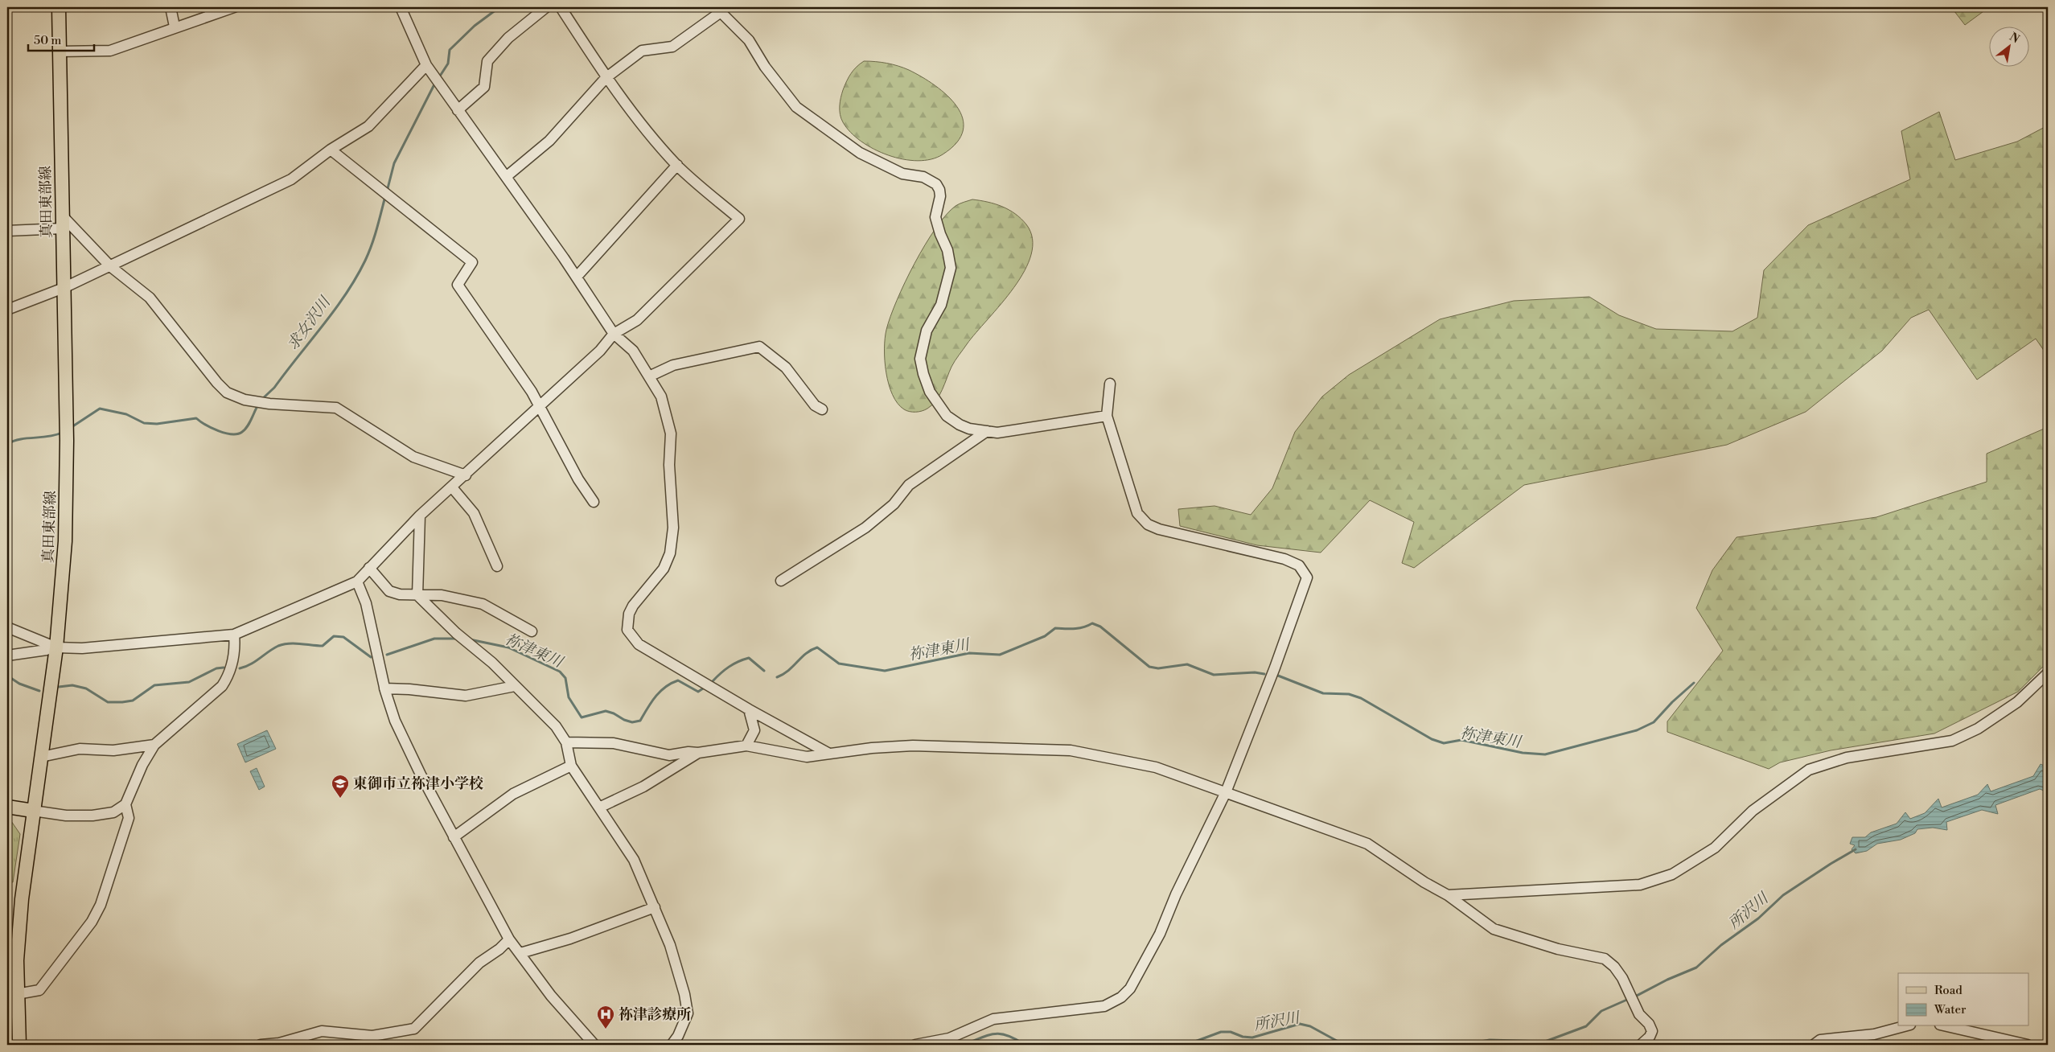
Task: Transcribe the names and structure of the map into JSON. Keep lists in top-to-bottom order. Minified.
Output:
{"streets":{"main road":["真田東部線"]},"water":["求女沢川","祢津東川","所沢川"],"places":{"school or university":["東御市立祢津小学校"],"hospital":["祢津診療所"]},"legend":["Road","Water"],"scale_bar":"50 m","north":"top right"}
